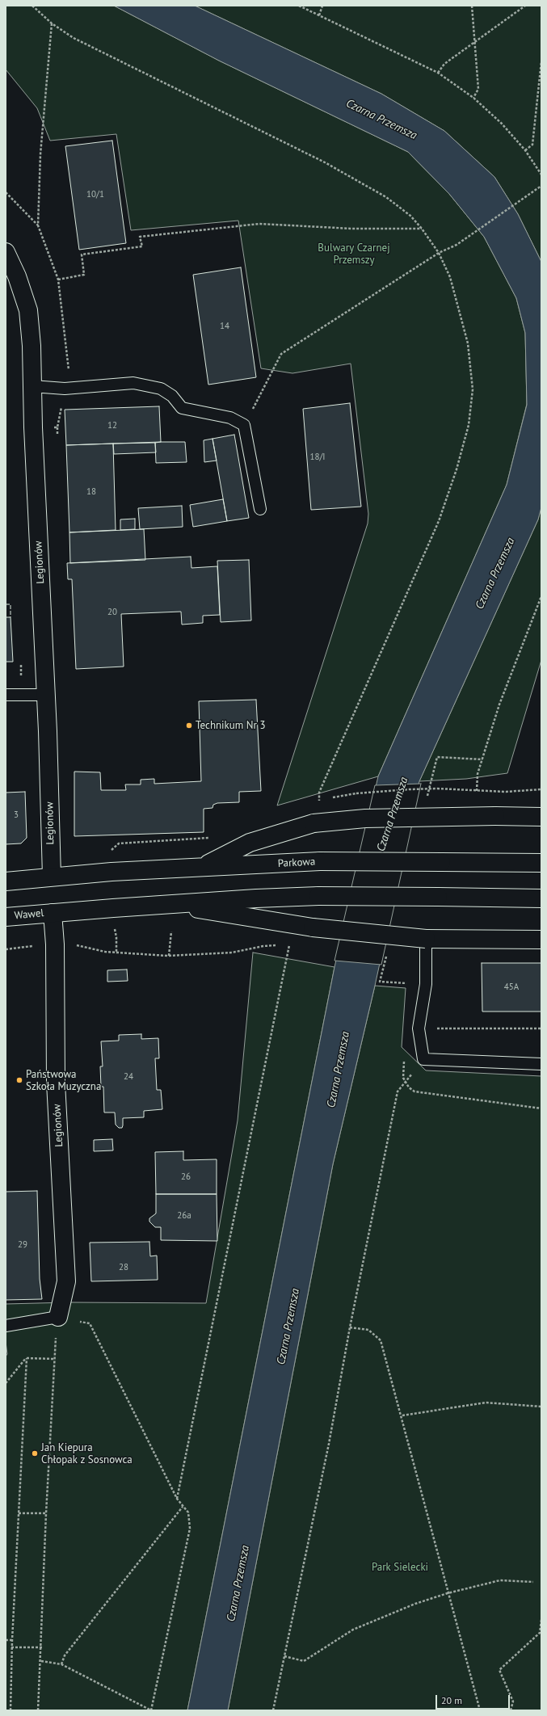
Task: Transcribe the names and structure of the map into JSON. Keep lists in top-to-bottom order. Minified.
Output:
{"streets":{"street":["Legionów","Parkowa","Wawel"]},"crossings":[["Legionów","Parkowa"],["Legionów","Wawel"]],"water":["Czarna Przemsza"],"parks":["Bulwary Czarnej Przemszy","Park Sielecki"],"places":["Technikum Nr 3","Państwowa Szkoła Muzyczna","Jan Kiepura Chłopak z Sosnowca"],"house_numbers":["10/1","14","12","18/I","18","20","3","45A","24","26","26a","29","28"],"scale_bar":"20 m"}
